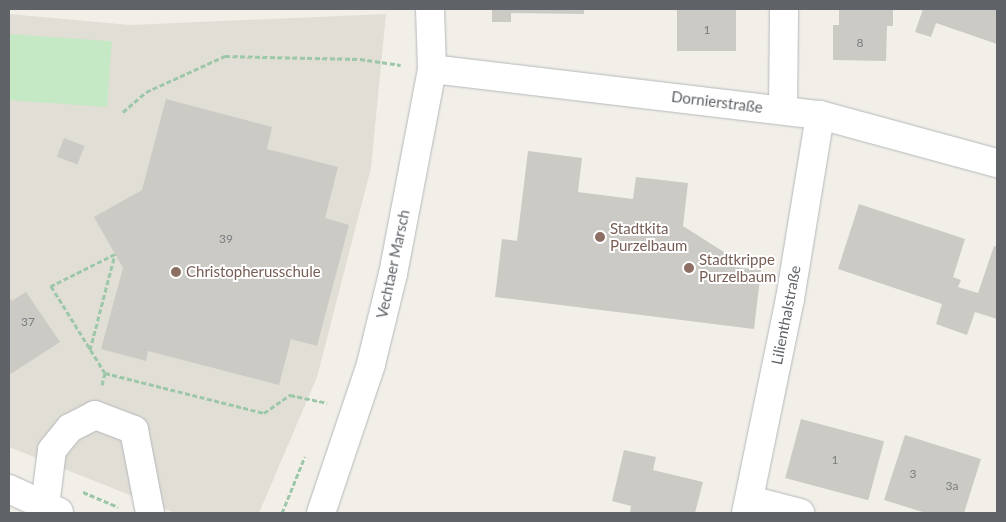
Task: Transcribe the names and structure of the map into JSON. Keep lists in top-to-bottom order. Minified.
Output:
{"streets":{"street":["Dornierstraße","Vechtaer Marsch","Lilienthalstraße"]},"crossings":[["Dornierstraße","Vechtaer Marsch"],["Dornierstraße","Lilienthalstraße"]],"places":["Stadtkita Purzelbaum","Stadtkrippe Purzelbaum","Christopherusschule"],"house_numbers":["1","8","39","37","1","3","3a"]}
